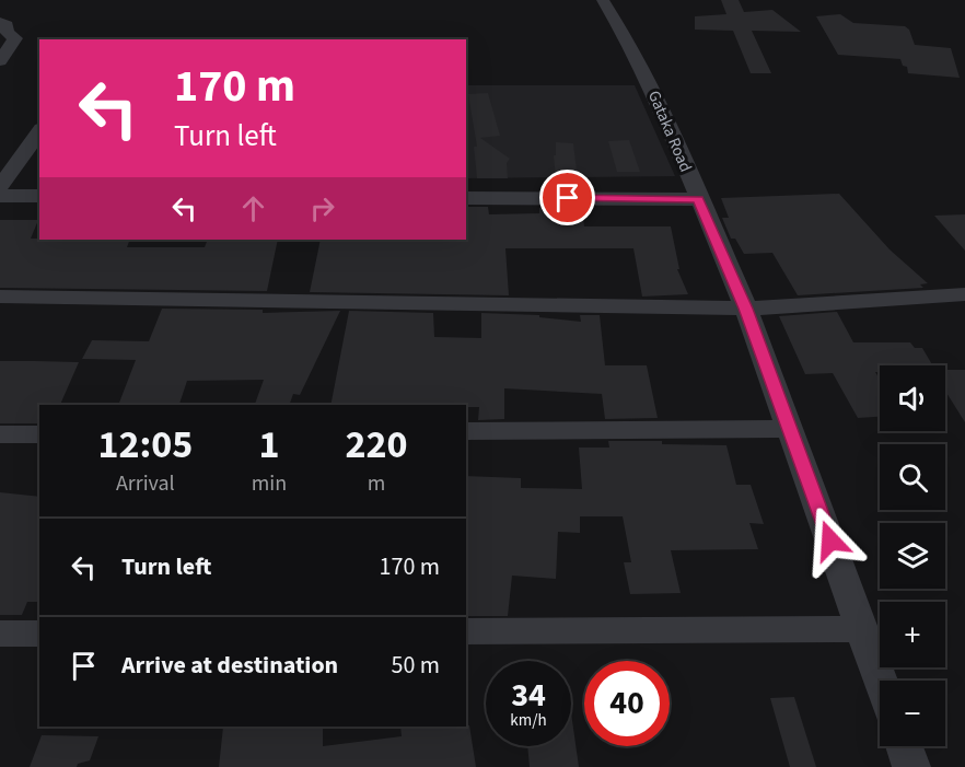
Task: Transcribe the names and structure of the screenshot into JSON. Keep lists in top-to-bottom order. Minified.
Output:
{"streets":{"street":["Gataka Road"]},"page":{"turn":["170 m","Turn left"],"map_buttons":["+","−"],"eta":["12:05","Arrival","1","min","220","m"],"list":[{"name":"Turn left","value":"170 m"},{"name":"Arrive at destination","value":"50 m"}],"speed":"34 km/h","limit":"40"}}
